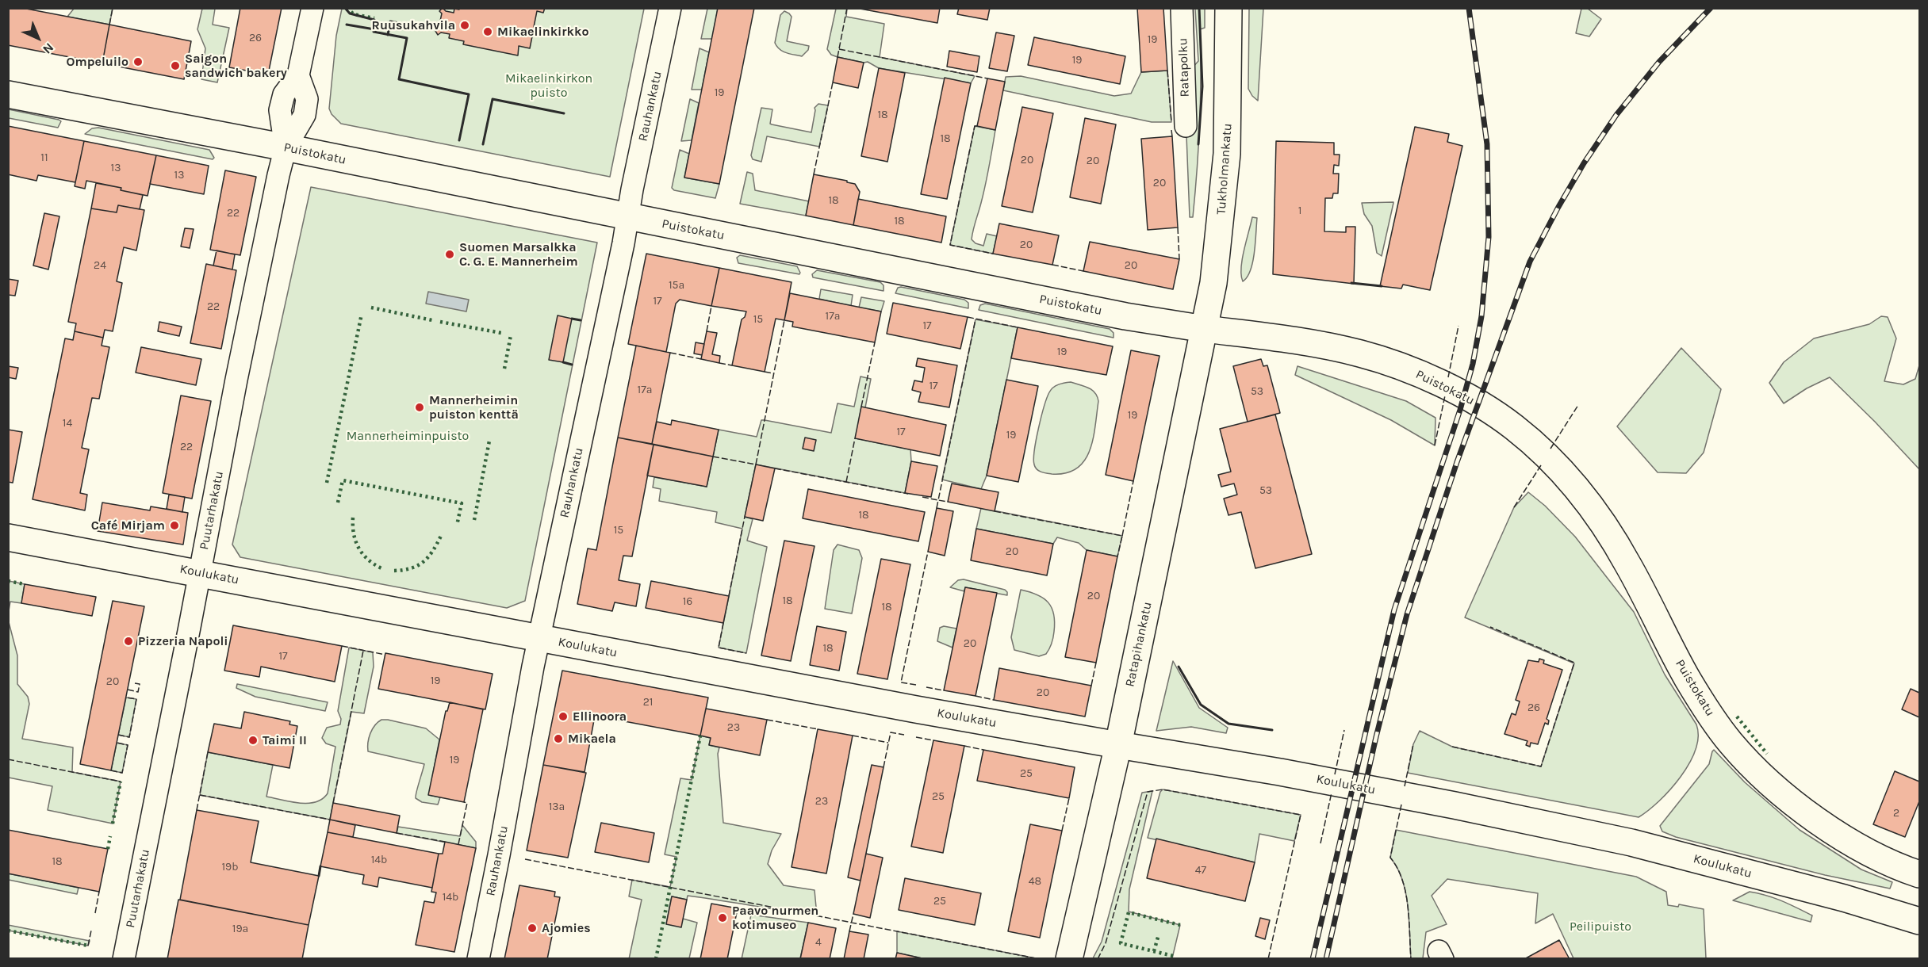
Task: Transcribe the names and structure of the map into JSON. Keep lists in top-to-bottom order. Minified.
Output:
{"streets":{"main road":["Puistokatu","Tukholmankatu","Koulukatu","Ratapihankatu"],"street":["Ratapolku","Rauhankatu","Puutarhakatu"]},"crossings":[["Rauhankatu","Puistokatu"],["Rauhankatu","Koulukatu"],["Puistokatu","Tukholmankatu"],["Puistokatu","Puutarhakatu"],["Puistokatu","Ratapihankatu"],["Tukholmankatu","Ratapihankatu"],["Puutarhakatu","Koulukatu"],["Koulukatu","Ratapihankatu"]],"parks":["Mikaelinkirkon puisto","Mannerheiminpuisto","Peilipuisto"],"places":["Ruusukahvila","Mikaelinkirkko","Ompeluilo","Saigon sandwich bakery","Suomen Marsalkka C. G. E. Mannerheim","Mannerheimin puiston kenttä","Café Mirjam","Pizzeria Napoli","Ellinoora","Mikaela","Taimi II","Paavo nurmen kotimuseo","Ajomies"],"house_numbers":["26","19","19","19","18","18","11","20","20","13","13","20","18","1","22","18","20","24","20","15a","17","22","17a","15","17","19","17","17a","53","19","14","17","19","22","53","18","15","20","20","18","16","18","20","18","17","19","20","20","21","26","23","19","25","25","23","13a","2","14b","18","19b","47","48","14b","25","19a","4"],"north":"bottom right"}
